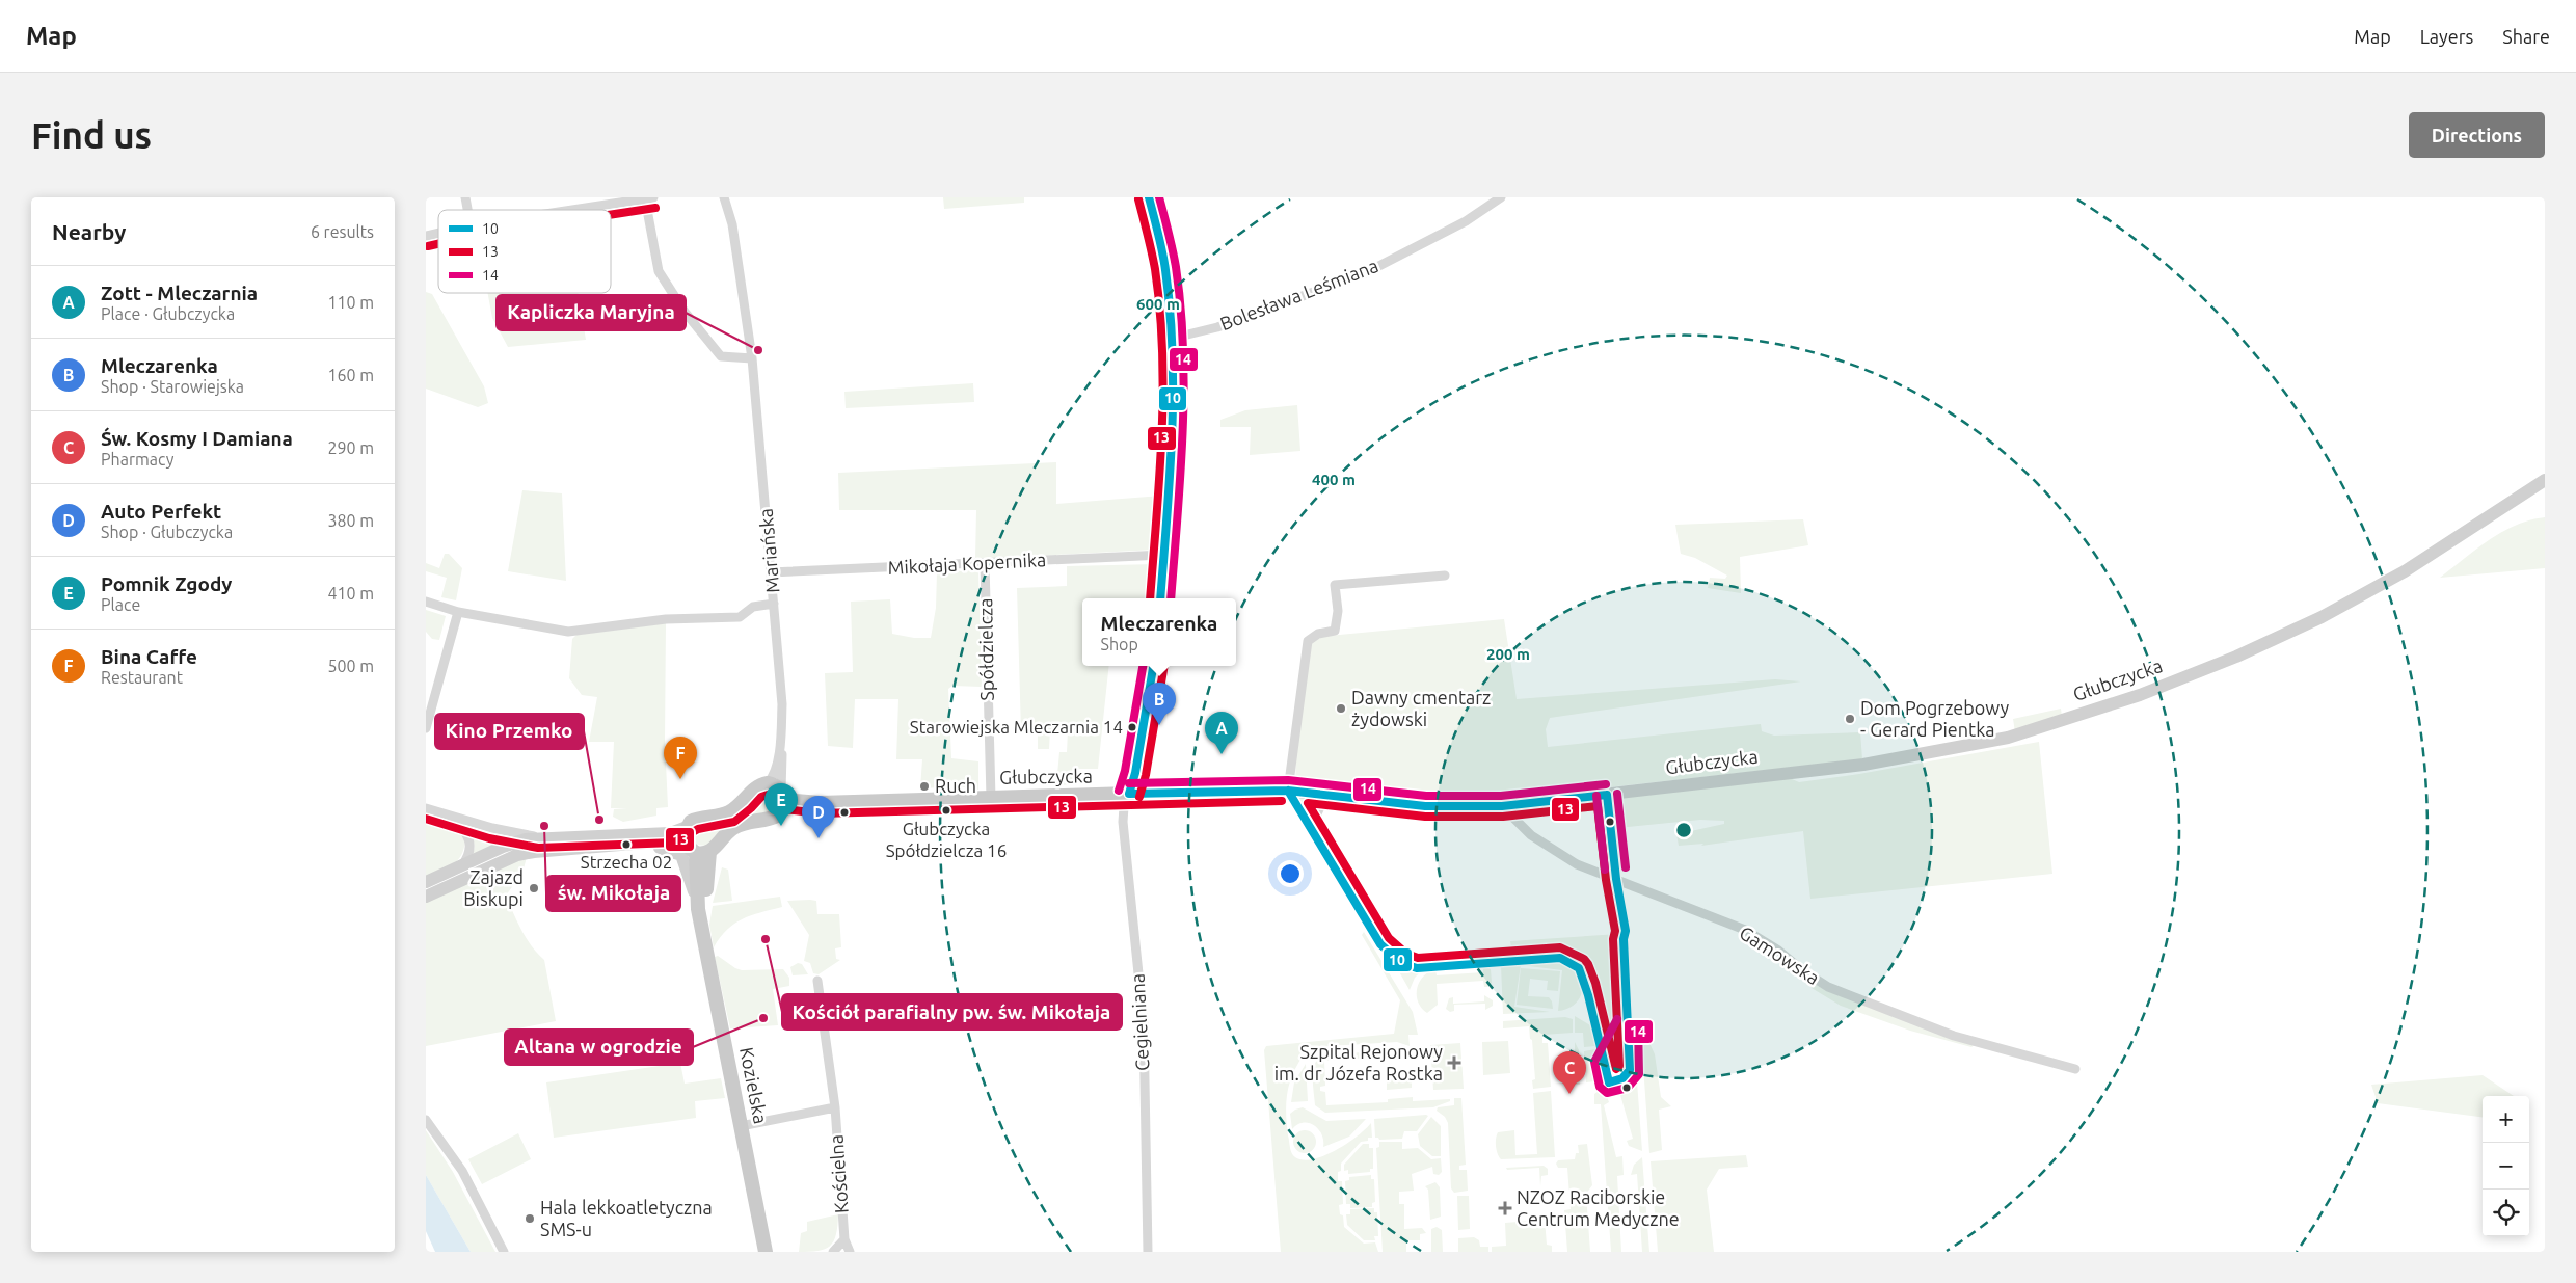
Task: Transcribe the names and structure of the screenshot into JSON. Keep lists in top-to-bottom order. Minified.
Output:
{"streets":{"main road":["Głubczycka","Kozielska"],"street":["Bolesława Leśmiana","Mariańska","Mikołaja Kopernika","Spółdzielcza","Gamowska","Cegielniana","Kościelna"]},"crossings":[["Mariańska","Mikołaja Kopernika"],["Mariańska","Głubczycka"],["Mikołaja Kopernika","Spółdzielcza"],["Spółdzielcza","Głubczycka"],["Głubczycka","Gamowska"],["Głubczycka","Cegielniana"],["Głubczycka","Kozielska"],["Kozielska","Kościelna"]],"places":{"other":["Kapliczka Maryjna","Dawny cmentarz żydowski","Dom Pogrzebowy - Gerard Pientka","Starowiejska Mleczarnia 14","Ruch","Głubczycka Spółdzielcza 16","Kino Przemko","św. Mikołaja","Strzecha 02","Zajazd Biskupi","Kościół parafialny pw. św. Mikołaja","Altana w ogrodzie","Hala lekkoatletyczna SMS-u"],"health":["Szpital Rejonowy im. dr Józefa Rostka","NZOZ Raciborskie Centrum Medyczne"]},"lines":["transit line 10","transit line 14","transit line 13"],"legend":["10","13","14"],"page":{"header":"Map","nav":["Map","Layers","Share"],"buttons":"Directions","title":"Find us","heading":["Nearby","6 results"],"list":[{"mark":"A","name":"Zott - Mleczarnia","note":"Place · Głubczycka","value":"110 m"},{"mark":"B","name":"Mleczarenka","note":"Shop · Starowiejska","value":"160 m"},{"mark":"C","name":"Św. Kosmy I Damiana","note":"Pharmacy","value":"290 m"},{"mark":"D","name":"Auto Perfekt","note":"Shop · Głubczycka","value":"380 m"},{"mark":"E","name":"Pomnik Zgody","note":"Place","value":"410 m"},{"mark":"F","name":"Bina Caffe","note":"Restaurant","value":"500 m"}],"popup":["Mleczarenka","Shop"],"pins":["B","A","F","E","D","C"],"map_buttons":["+","−"]},"rings":["600 m","400 m","200 m"]}
